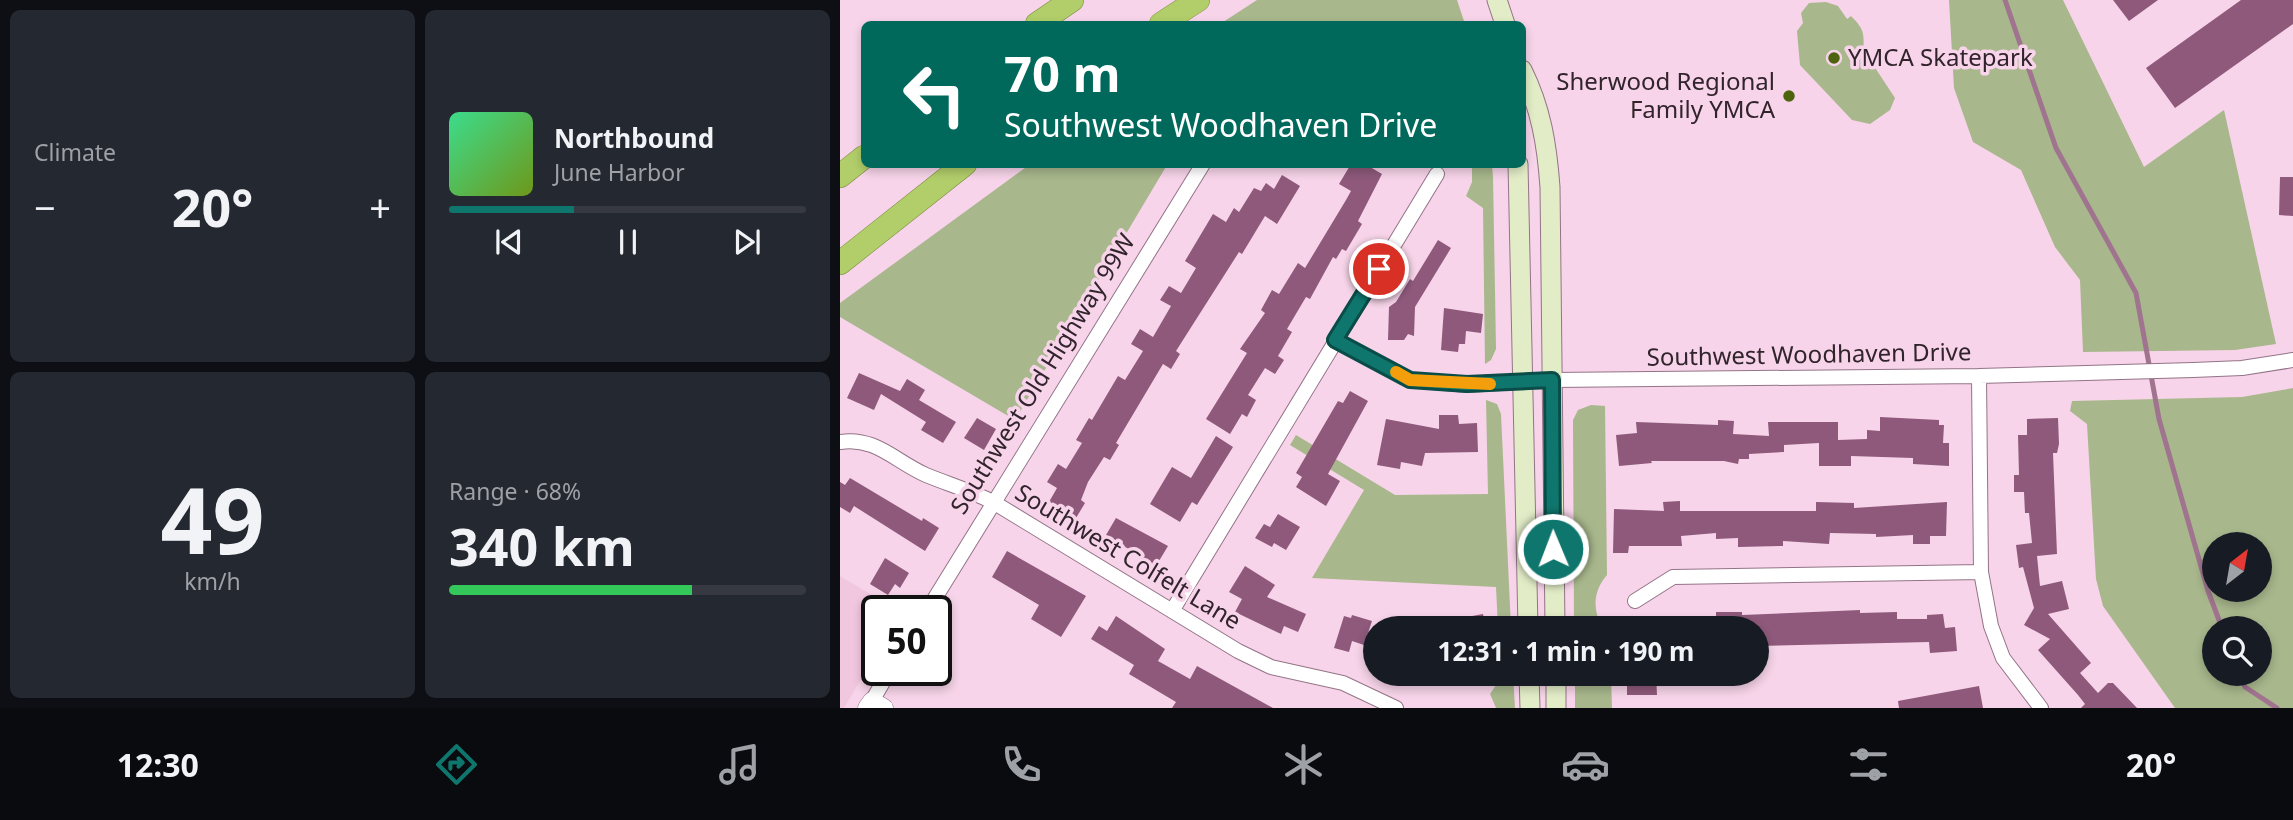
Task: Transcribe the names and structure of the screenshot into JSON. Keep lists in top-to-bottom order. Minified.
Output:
{"streets":{"street":["Southwest Woodhaven Drive","Southwest Old Highway 99W","Southwest Colfelt Lane"]},"crossings":[["Southwest Old Highway 99W","Southwest Colfelt Lane"]],"places":["YMCA Skatepark","Sherwood Regional Family YMCA"],"north":"top right","page":{"tile":["Climate",["49","km/h"],["Range · 68%","340 km"]],"turn":["70 m","Southwest Woodhaven Drive"],"song":["Northbound","June Harbor"],"heat":["−","20°","+"],"limit":"50","trip":"12:31 · 1 min · 190 m","tabs":["12:30","20°"]}}
